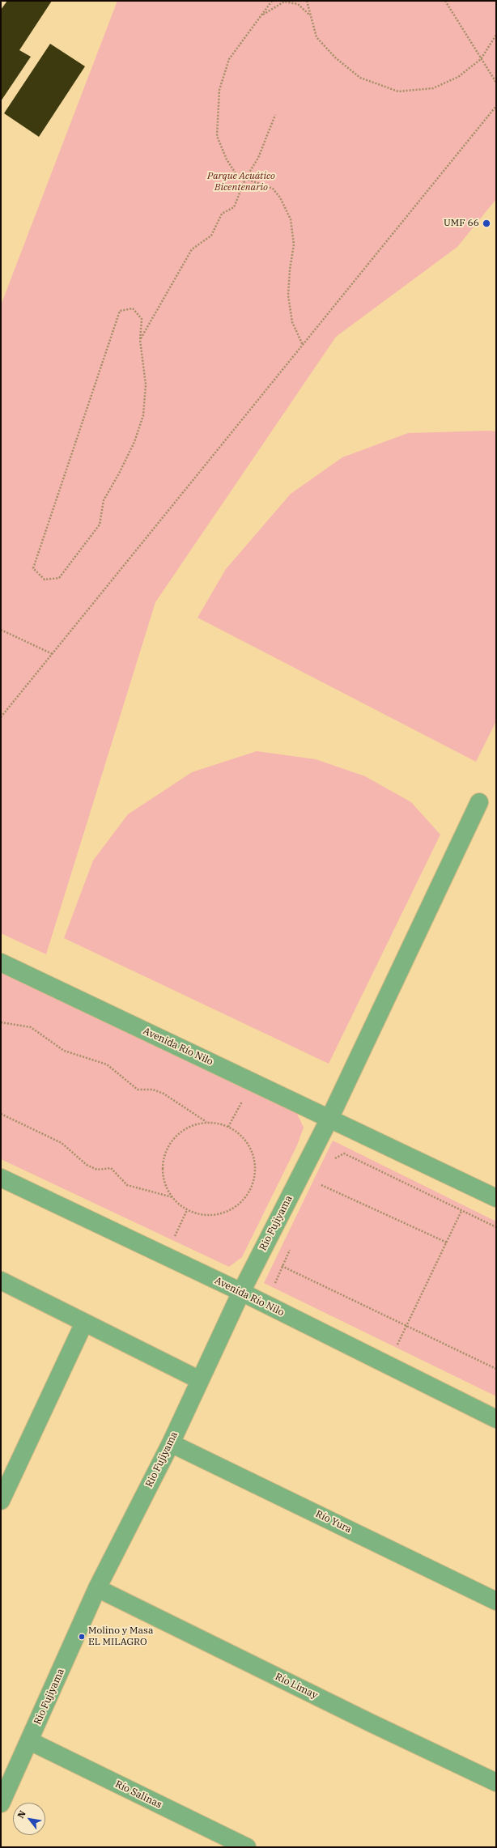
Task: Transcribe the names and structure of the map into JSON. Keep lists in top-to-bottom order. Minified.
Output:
{"streets":{"street":["Avenida Río Nilo","Rio Fujiyama","Río Yura","Río Limay","Río Salinas"]},"crossings":[["Avenida Río Nilo","Rio Fujiyama"],["Rio Fujiyama","Río Yura"],["Rio Fujiyama","Río Limay"],["Rio Fujiyama","Río Salinas"]],"parks":["Parque Acuático Bicentenario"],"places":["UMF 66","Molino y Masa EL MILAGRO"],"north":"top left"}
